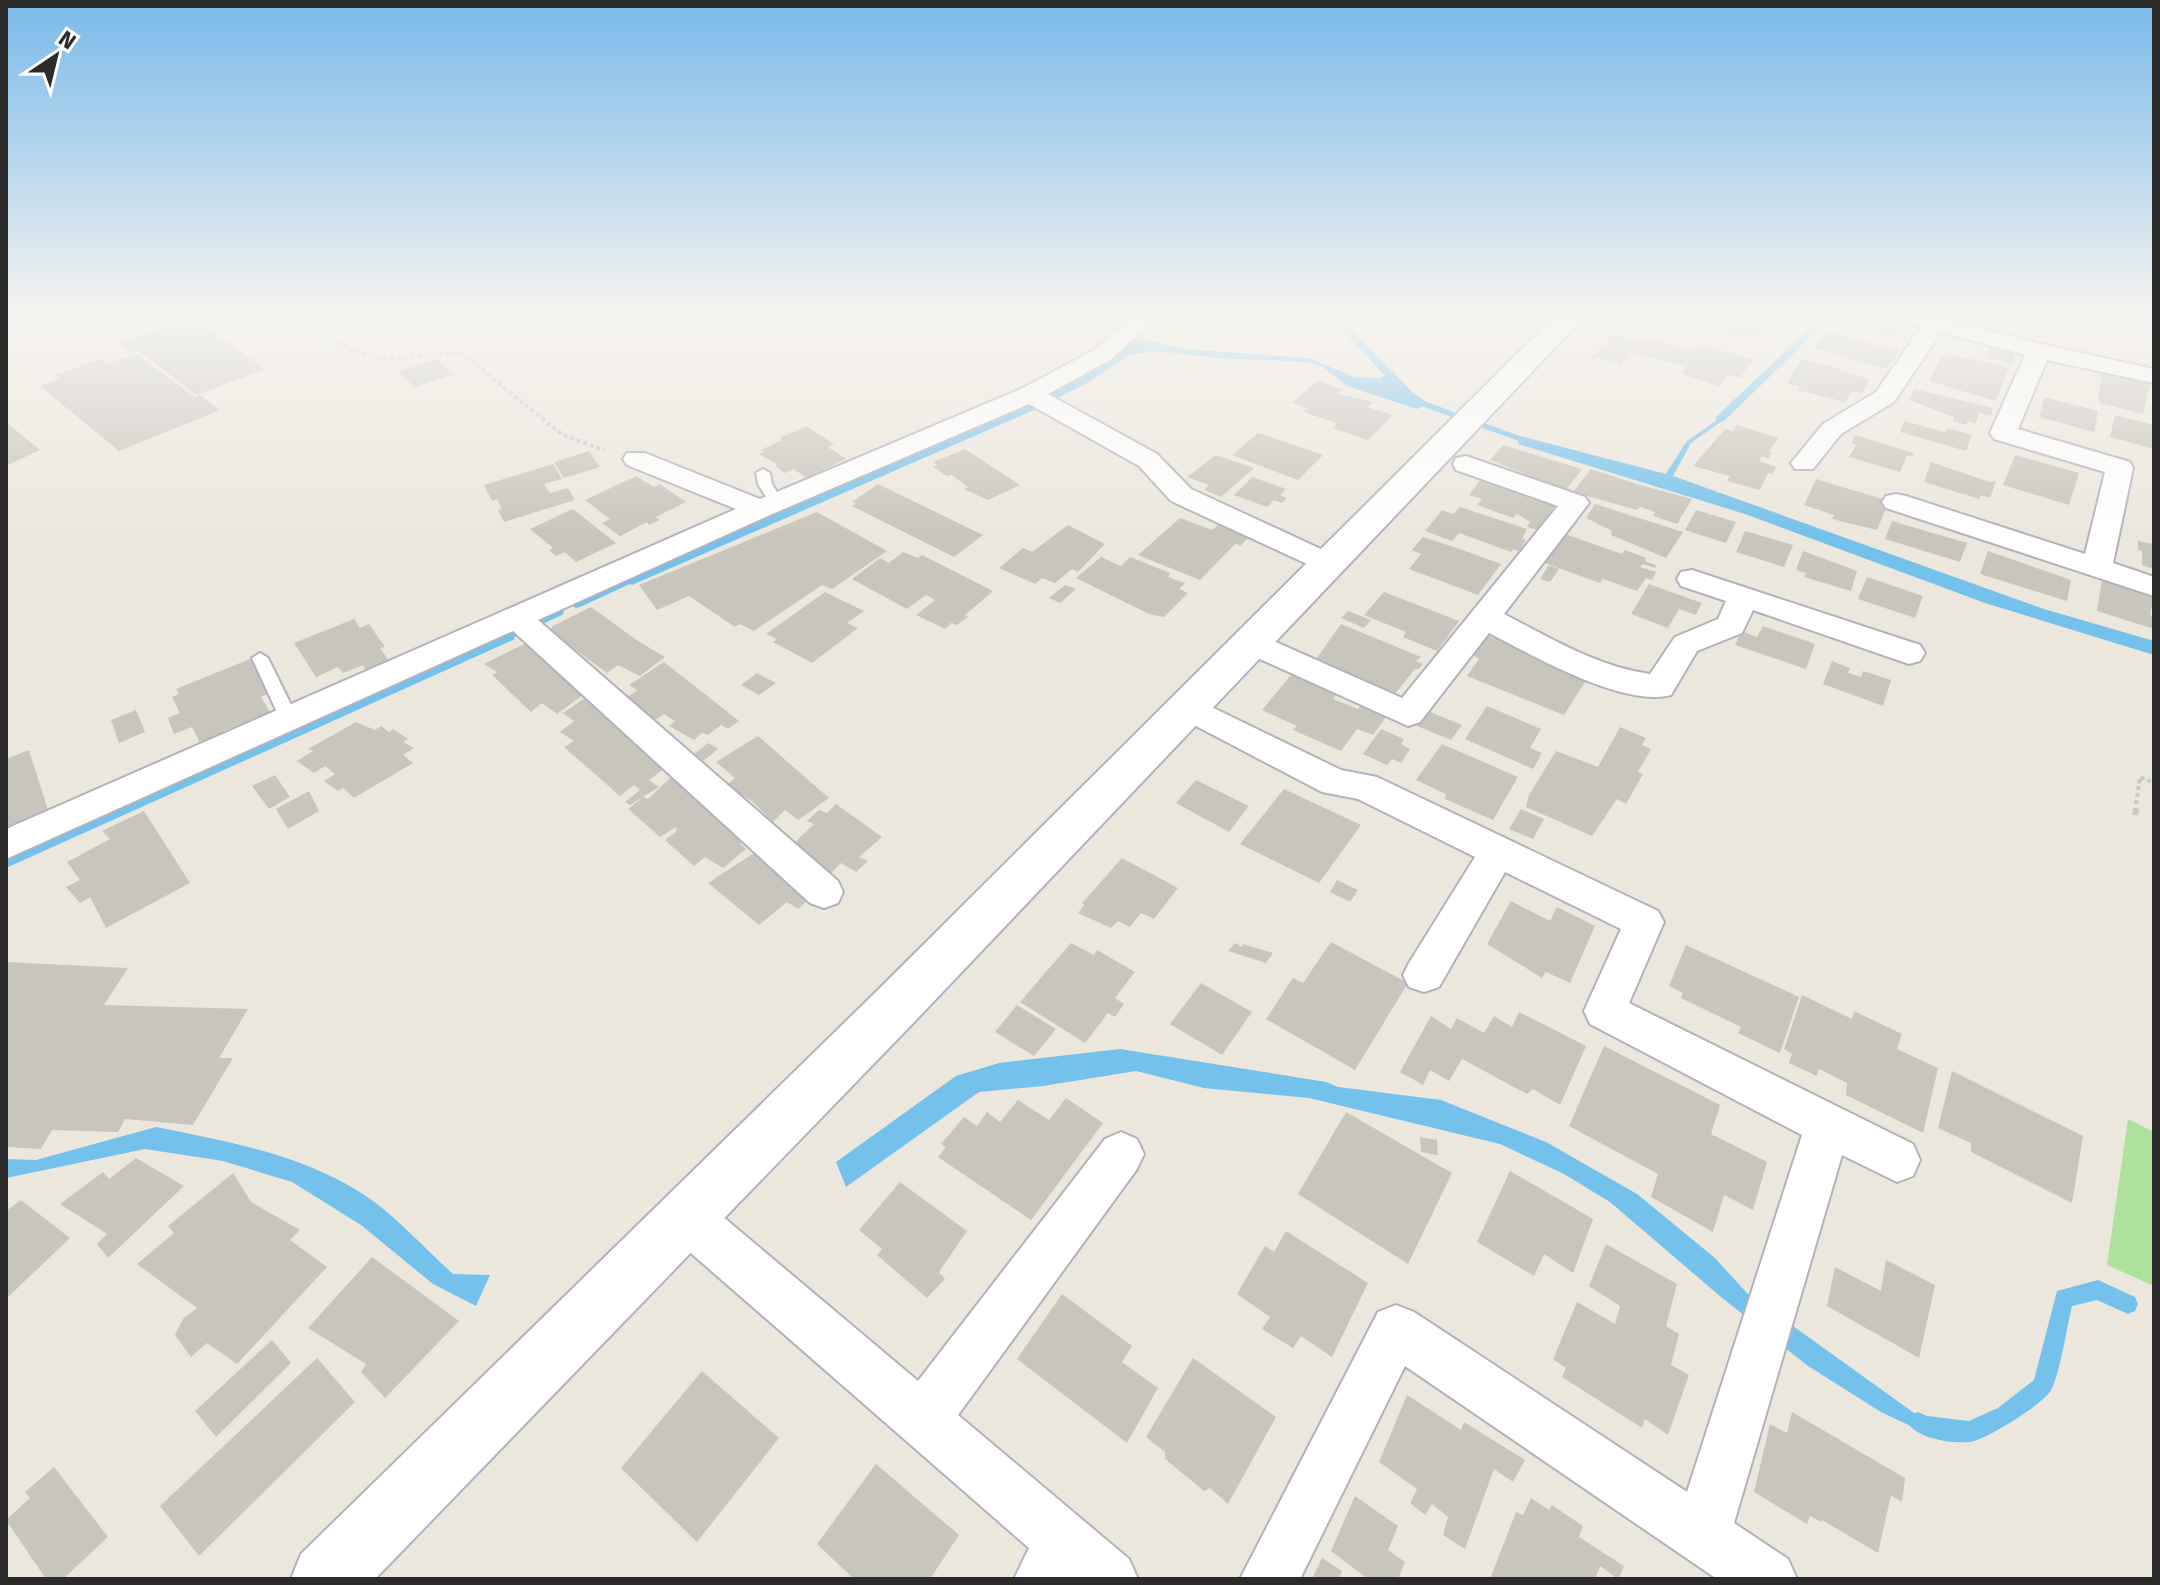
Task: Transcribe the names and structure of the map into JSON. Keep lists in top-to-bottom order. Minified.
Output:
{"north":"top right"}
